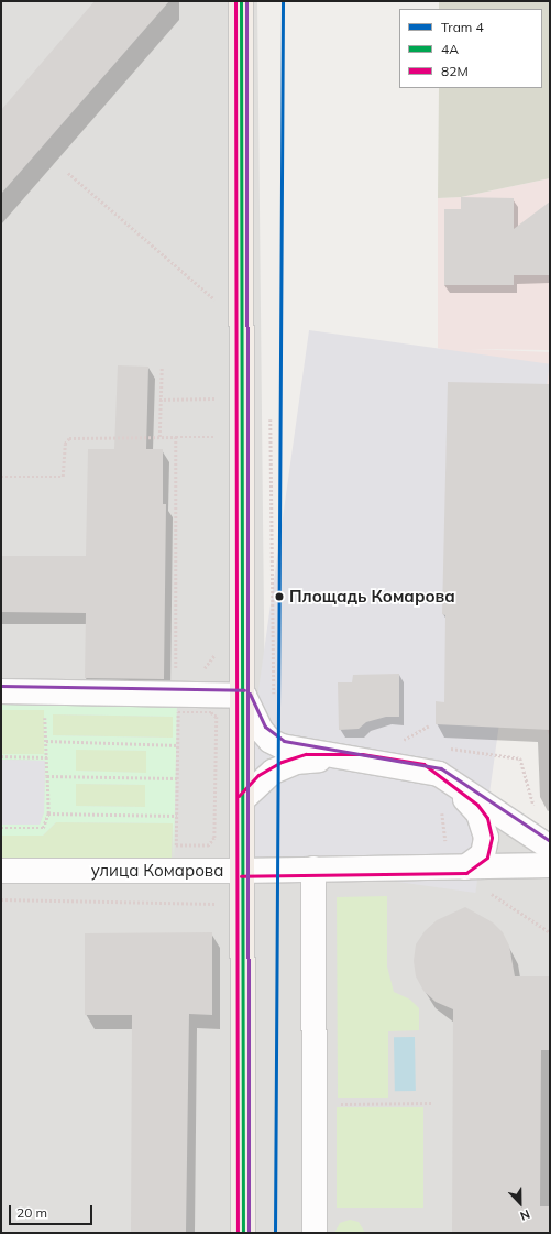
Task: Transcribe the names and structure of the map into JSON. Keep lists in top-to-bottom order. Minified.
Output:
{"streets":{"street":["улица Комарова"]},"places":["Площадь Комарова"],"lines":["tram line 4","transit line 4А","transit line 82М"],"legend":["Tram 4","4А","82М"],"scale_bar":"20 m","north":"bottom"}
